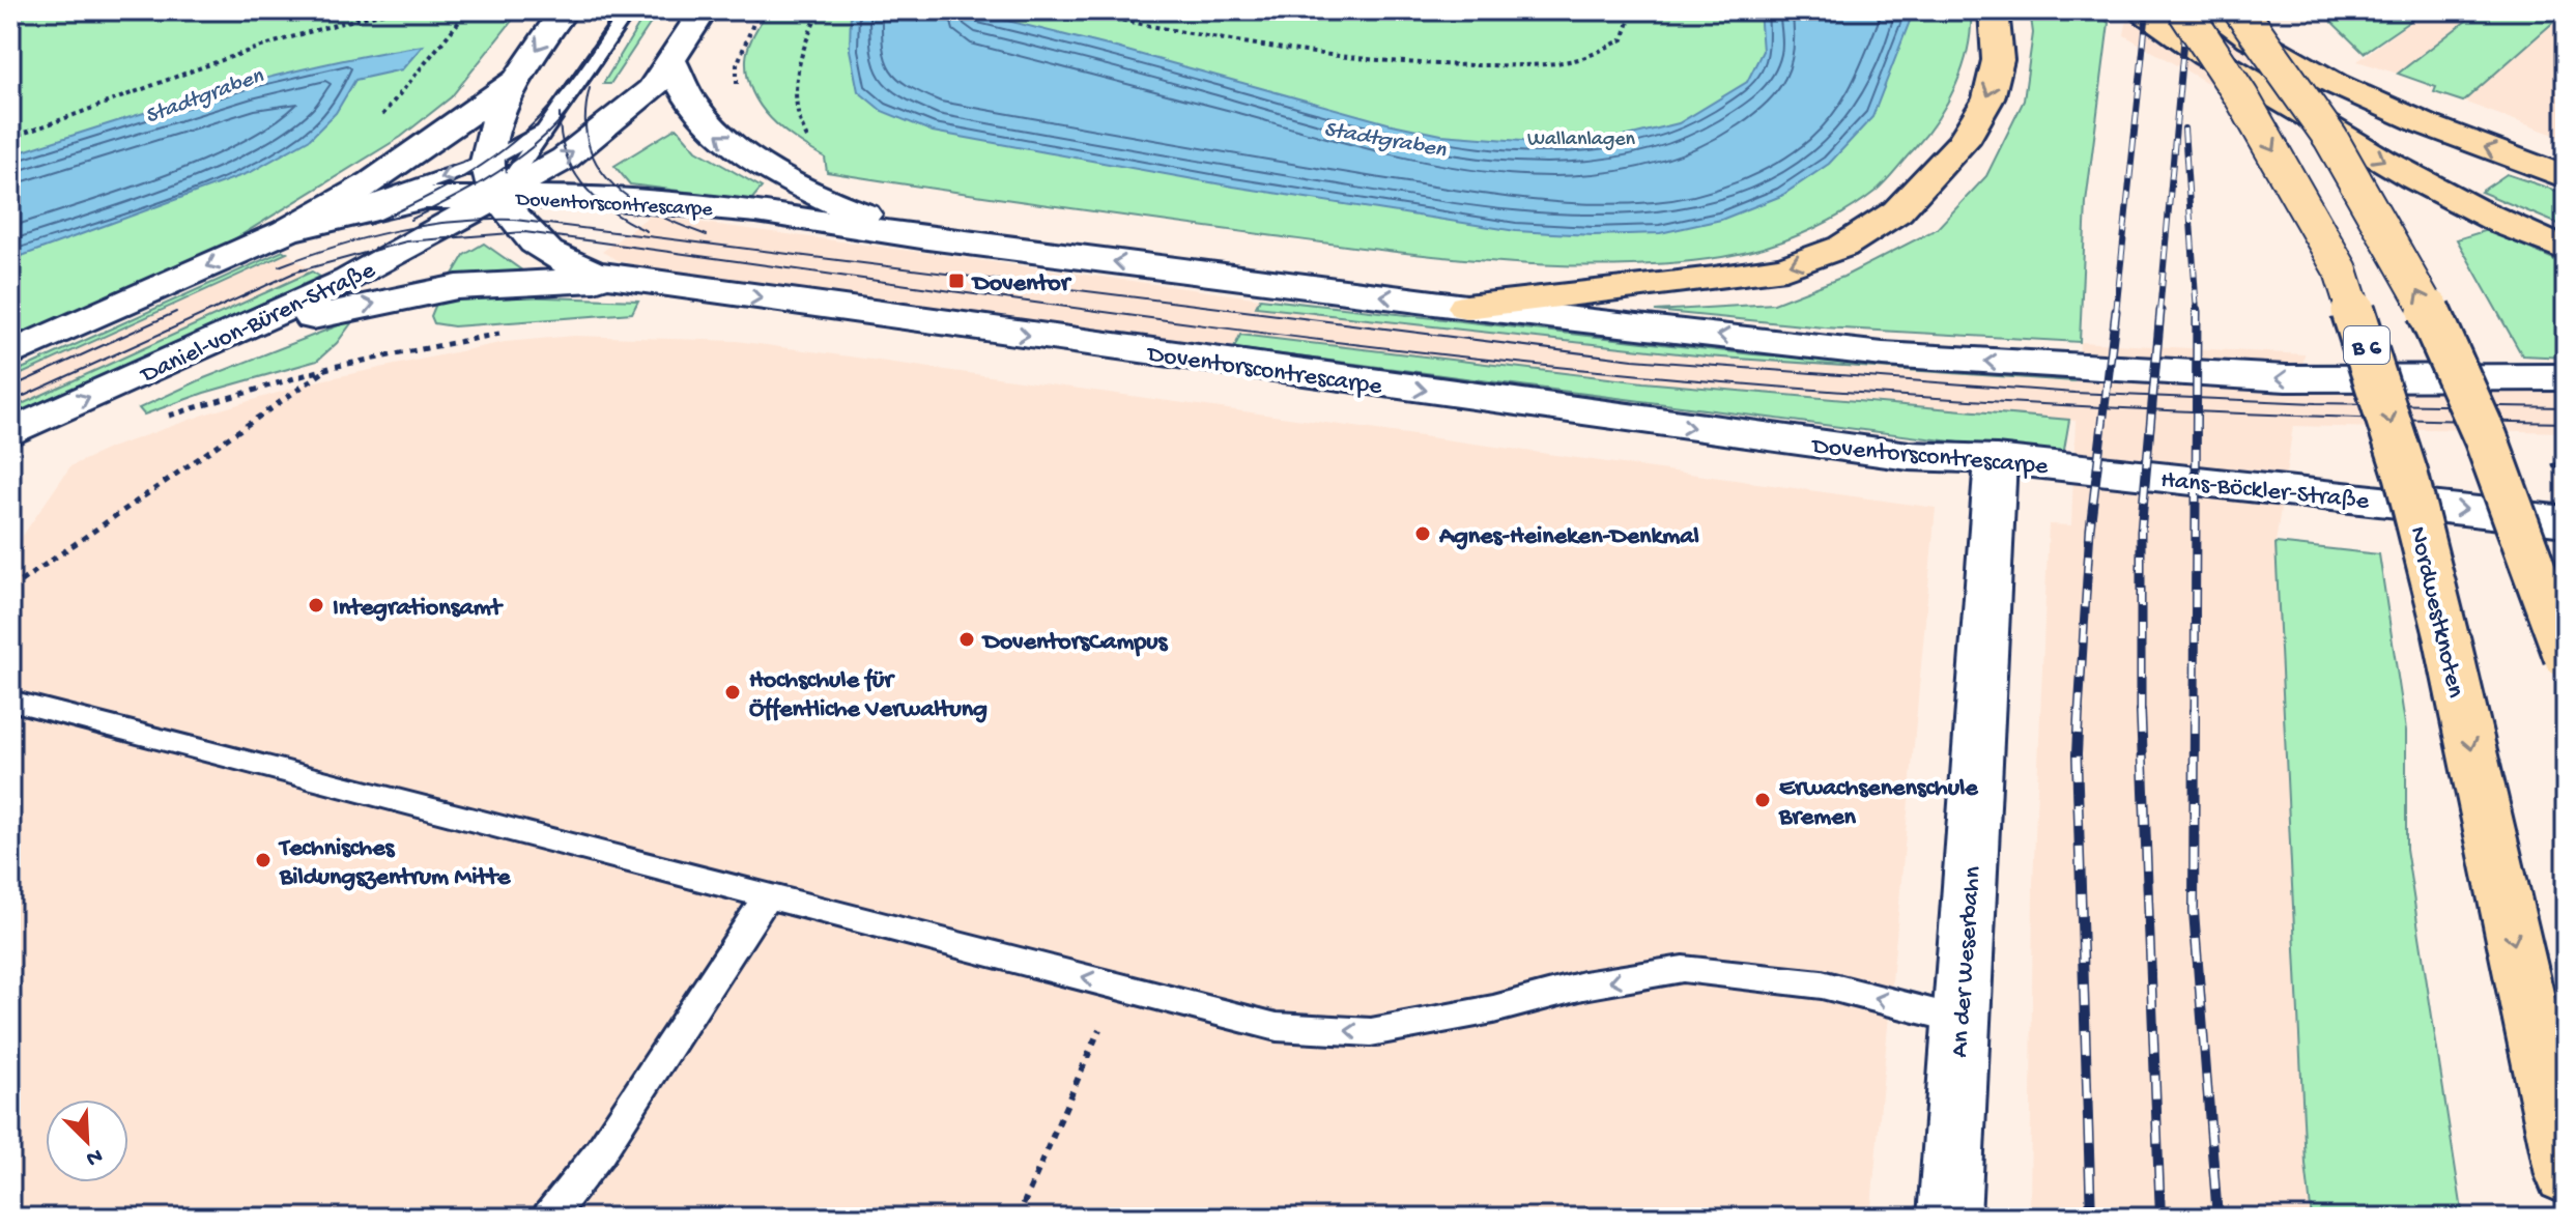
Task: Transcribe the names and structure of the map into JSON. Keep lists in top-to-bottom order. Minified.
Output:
{"streets":{"main road":["Doventorscontrescarpe","Daniel-von-Büren-Straße","B 6","Hans-Böckler-Straße","Nordwestknoten","An der Weserbahn"]},"crossings":[["Doventorscontrescarpe","Daniel-von-Büren-Straße"],["Doventorscontrescarpe","Hans-Böckler-Straße"],["Doventorscontrescarpe","An der Weserbahn"]],"water":["Stadtgraben"],"parks":["Wallanlagen"],"places":{"transit":["Doventor"],"other":["Agnes-Heineken-Denkmal","Integrationsamt","DoventorsCampus","Hochschule für Öffentliche Verwaltung","Erwachsenenschule Bremen","Technisches Bildungszentrum Mitte"]},"north":"bottom right"}
